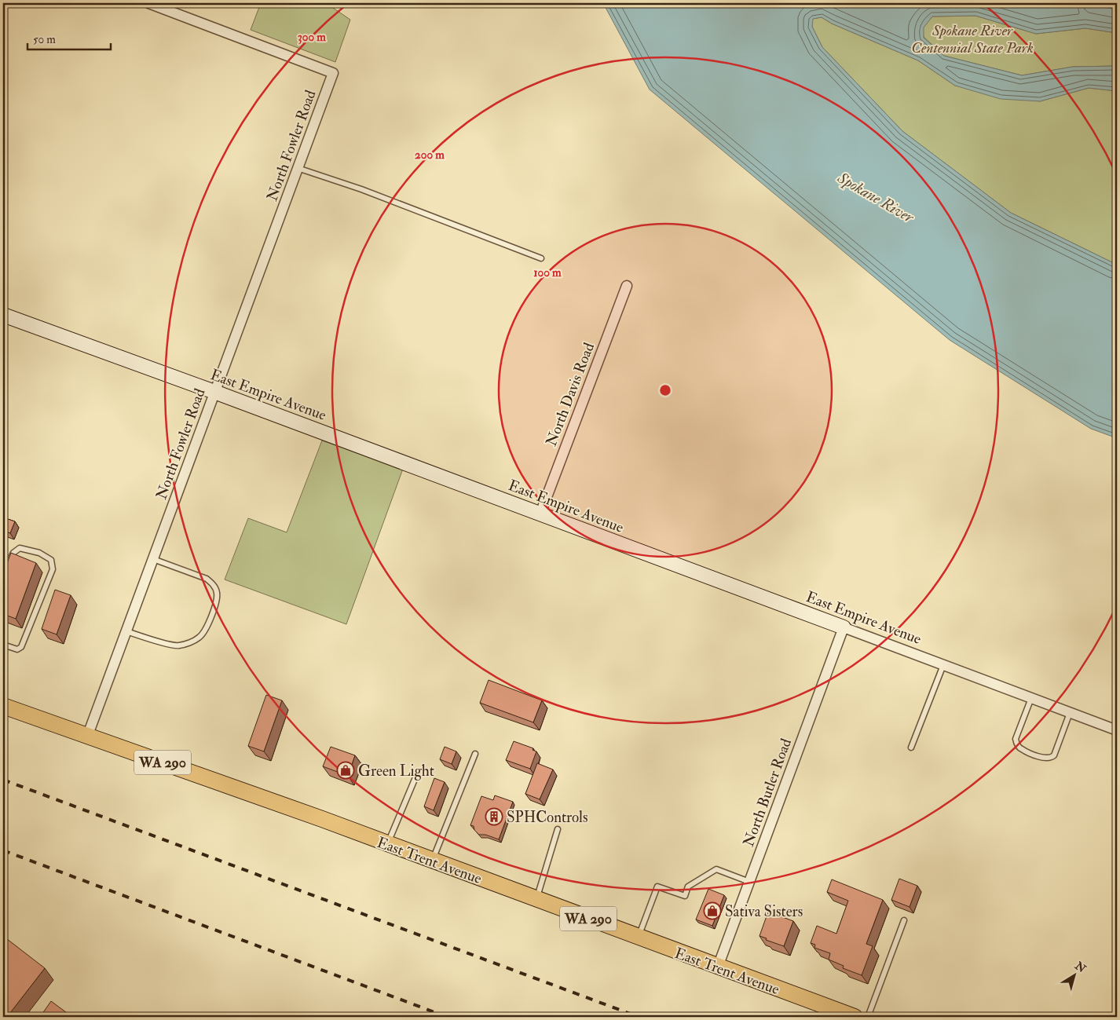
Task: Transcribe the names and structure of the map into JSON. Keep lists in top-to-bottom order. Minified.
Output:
{"streets":{"main road":["WA 290","East Trent Avenue"],"street":["North Fowler Road","East Empire Avenue","North Davis Road","North Butler Road"]},"crossings":[["North Fowler Road","East Empire Avenue"],["North Fowler Road","East Trent Avenue"],["East Empire Avenue","North Davis Road"],["East Empire Avenue","North Butler Road"],["North Butler Road","East Trent Avenue"]],"water":["Spokane River"],"parks":["Spokane River Centennial State Park"],"places":{"shop":["Green Light","Sativa Sisters"],"building":["SPHControls"]},"scale_bar":"50 m","north":"top right","rings":["300 m","200 m","100 m"]}
